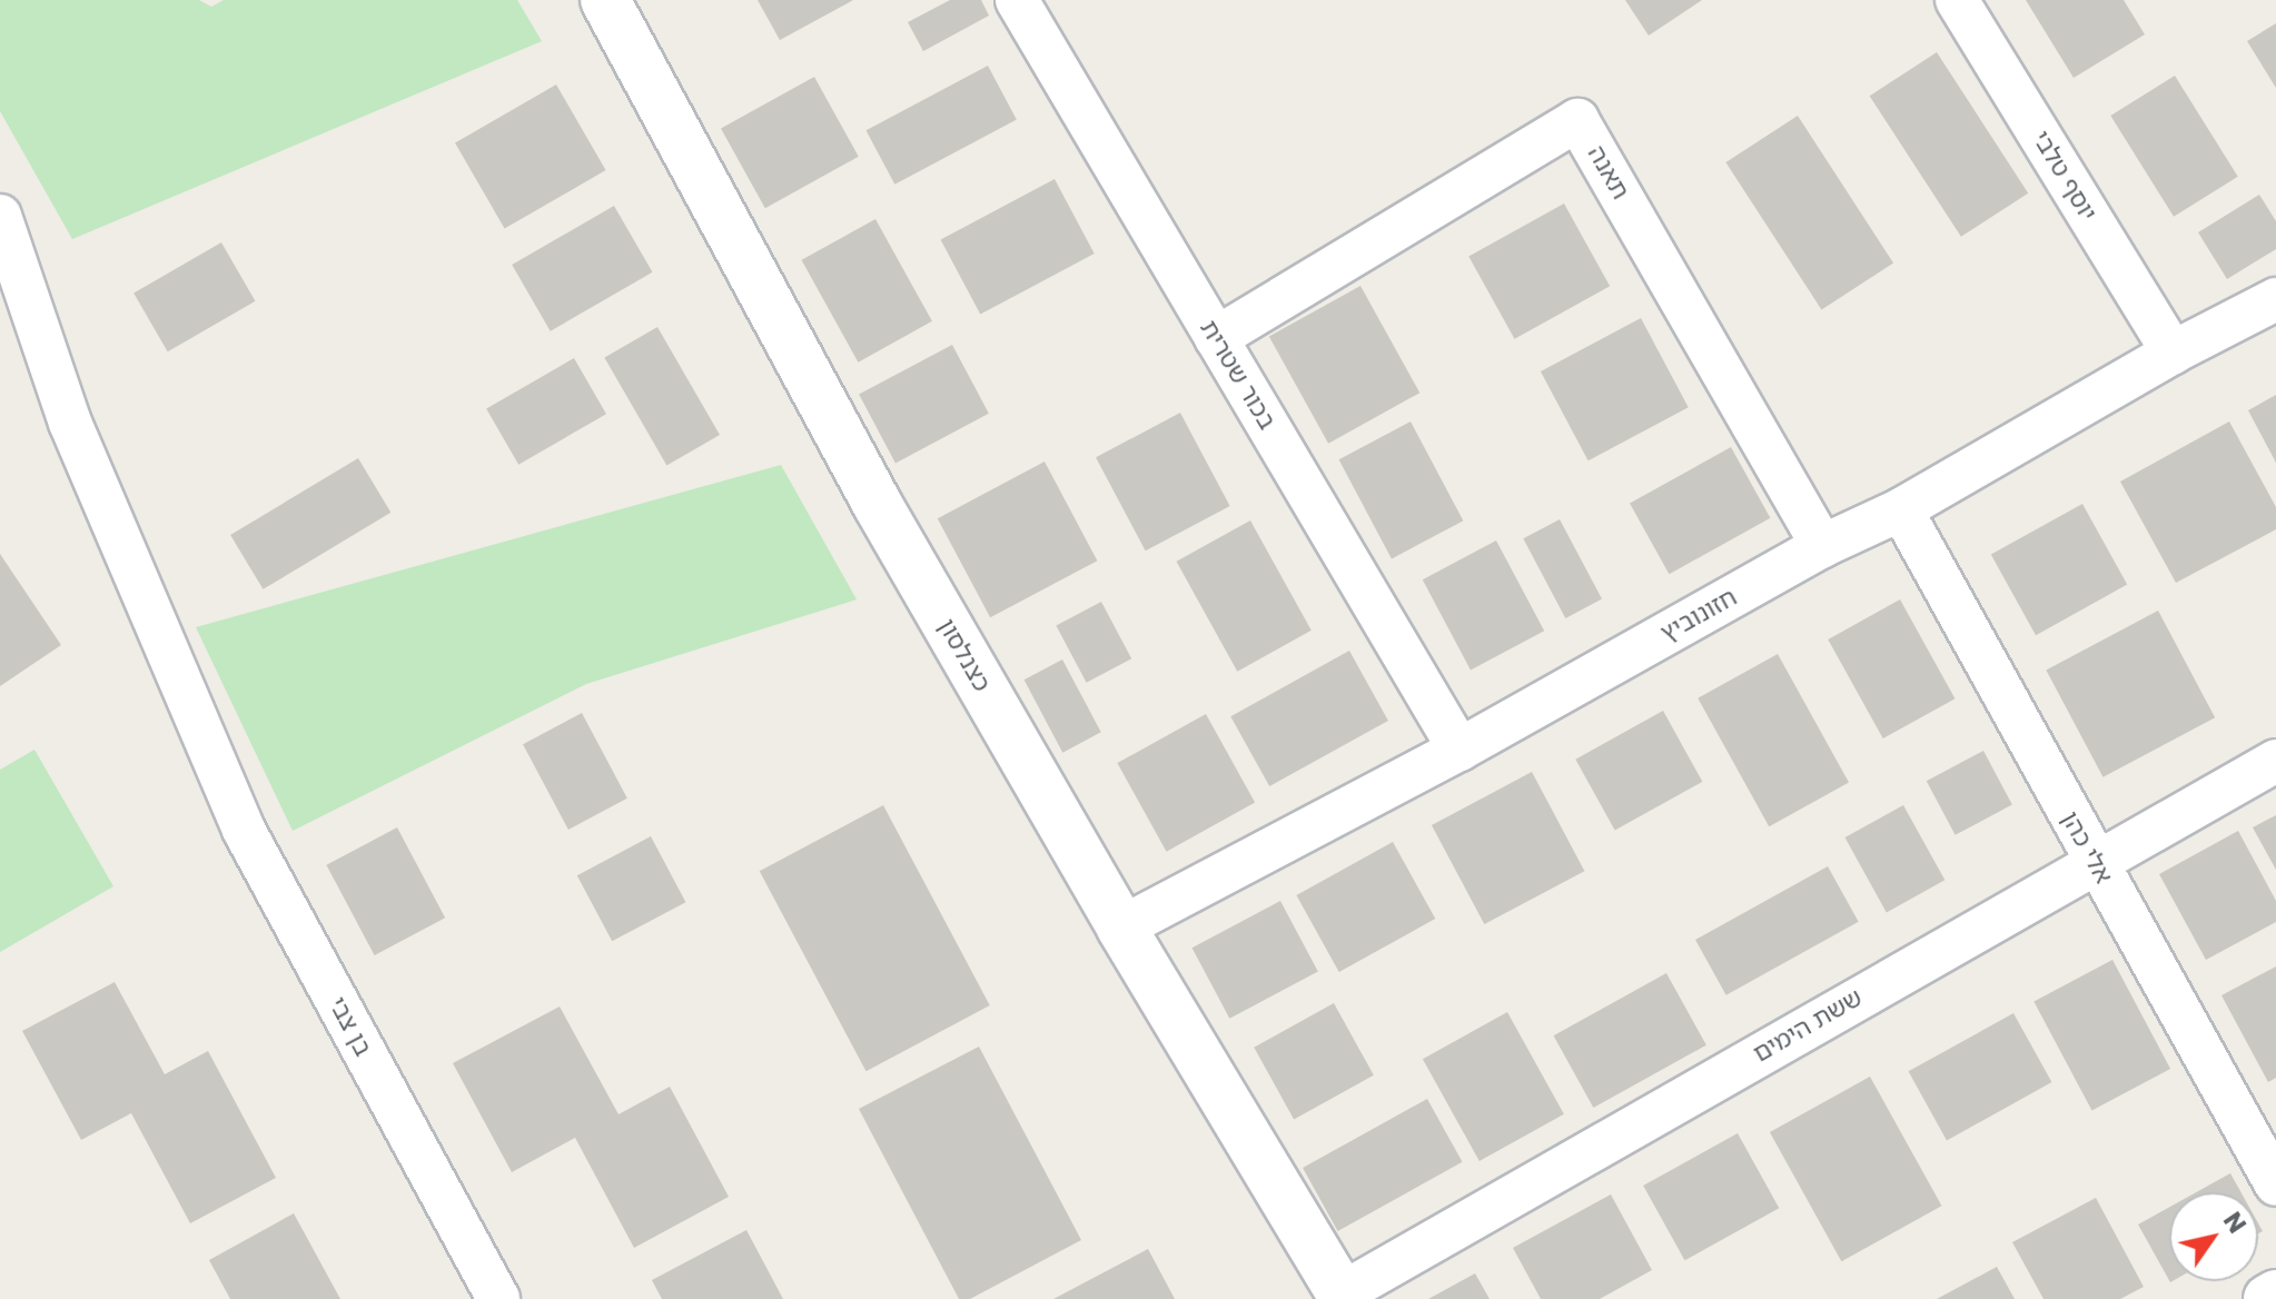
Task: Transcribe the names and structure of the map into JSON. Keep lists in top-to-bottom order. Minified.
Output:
{"streets":{"street":["תאנה","יוסף טלבי","בכור שטרית","חזונוביץ","כצנלסון","אלי כהן","ששת הימים","בן צבי"]},"crossings":[["תאנה","בכור שטרית"],["תאנה","חזונוביץ"],["יוסף טלבי","חזונוביץ"],["בכור שטרית","חזונוביץ"],["חזונוביץ","כצנלסון"],["חזונוביץ","אלי כהן"],["כצנלסון","ששת הימים"],["אלי כהן","ששת הימים"]],"north":"top right"}
